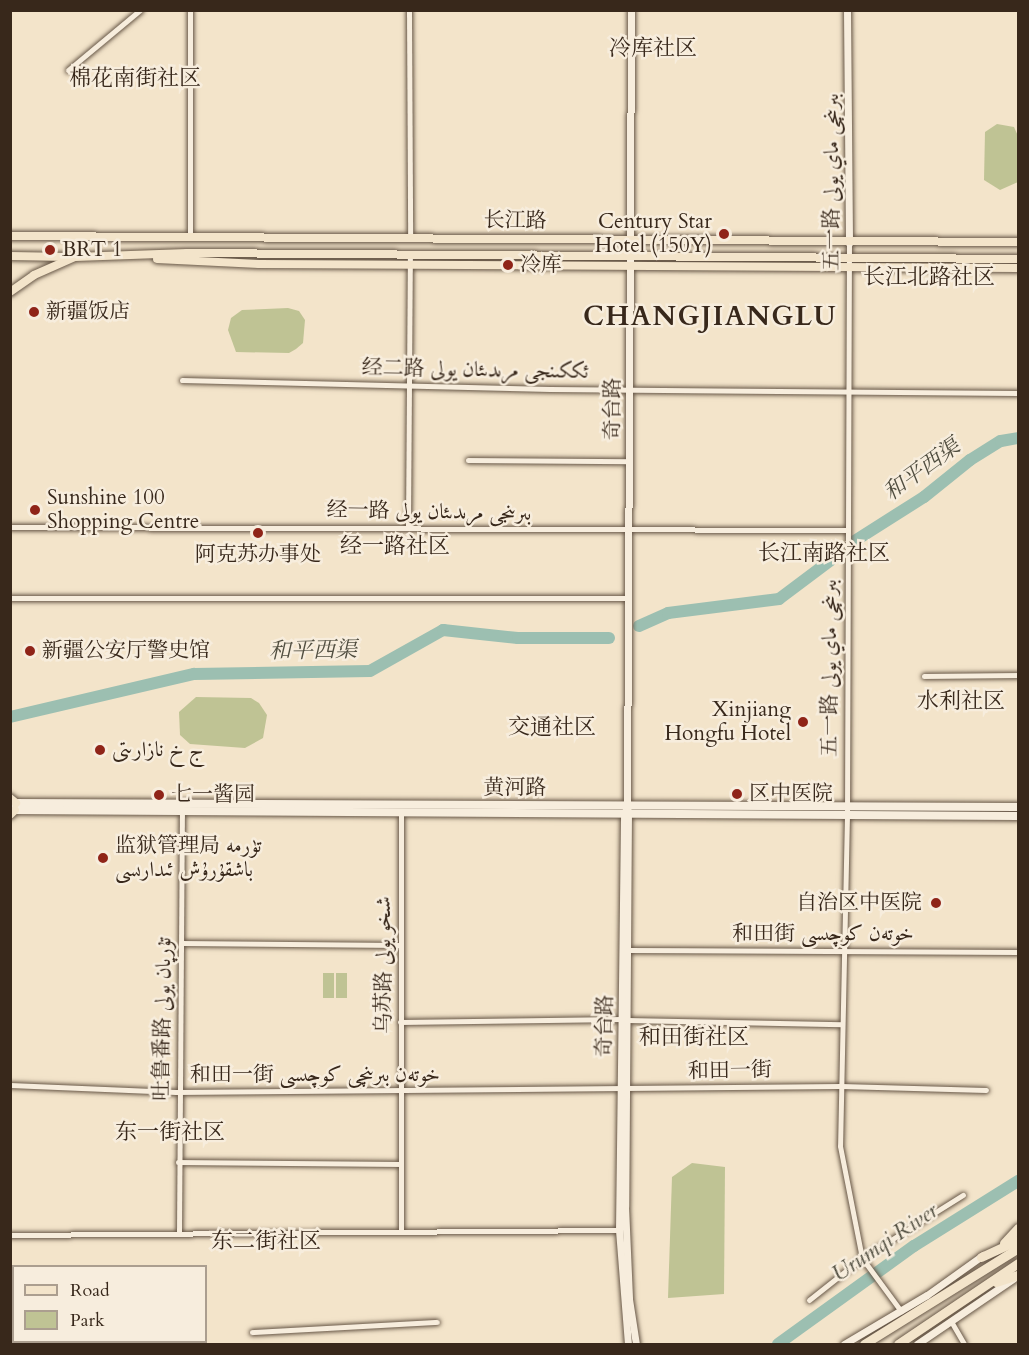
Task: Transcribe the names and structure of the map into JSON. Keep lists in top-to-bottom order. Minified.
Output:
{"streets":{"main road":["长江路","黄河路"],"street":["五一路 بىرىنچى ماي يولى","经二路 ئككىنجى مرىدىئان يولى","奇台路","经一路 بىرىنجى مرىدىئان يولى","和田街 خوتەن كوچىسى","乌苏路 شىخو يولى","吐鲁番路 تۇرپان يولى","和田一街","和田一街 خوتەن بىرىنچى كوچىسى"]},"crossings":[["五一路 بىرىنچى ماي يولى","长江路"],["五一路 بىرىنچى ماي يولى","经二路 ئككىنجى مرىدىئان يولى"],["五一路 بىرىنچى ماي يولى","经一路 بىرىنجى مرىدىئان يولى"],["五一路 بىرىنچى ماي يولى","黄河路"],["五一路 بىرىنچى ماي يولى","和田街 خوتەن كوچىسى"],["五一路 بىرىنچى ماي يولى","和田一街"],["长江路","奇台路"],["经二路 ئككىنجى مرىدىئان يولى","奇台路"],["奇台路","经一路 بىرىنجى مرىدىئان يولى"],["奇台路","黄河路"],["奇台路","和田街 خوتەن كوچىسى"],["奇台路","和田一街"],["奇台路","和田一街 خوتەن بىرىنچى كوچىسى"],["黄河路","乌苏路 شىخو يولى"],["黄河路","吐鲁番路 تۇرپان يولى"],["乌苏路 شىخو يولى","和田一街 خوتەن بىرىنچى كوچىسى"],["吐鲁番路 تۇرپان يولى","和田一街 خوتەن بىرىنچى كوچىسى"],["和田一街","和田一街 خوتەن بىرىنچى كوچىسى"]],"districts":["冷库社区","棉花南街社区","长江北路社区","CHANGJIANGLU","经一路社区","长江南路社区","水利社区","交通社区","和田街社区","东一街社区","东二街社区"],"water":["和平西渠","Urumqi River"],"places":["Century Star Hotel (150Y)","BRT 1","冷库","新疆饭店","Sunshine 100 Shopping Centre","阿克苏办事处","新疆公安厅警史馆","Xinjiang Hongfu Hotel","ج خ نازارىتى","区中医院","七一酱园","监狱管理局 تۈرمە باشقۇرۇش ئىدارىسى","自治区中医院"],"legend":["Road","Park"]}
